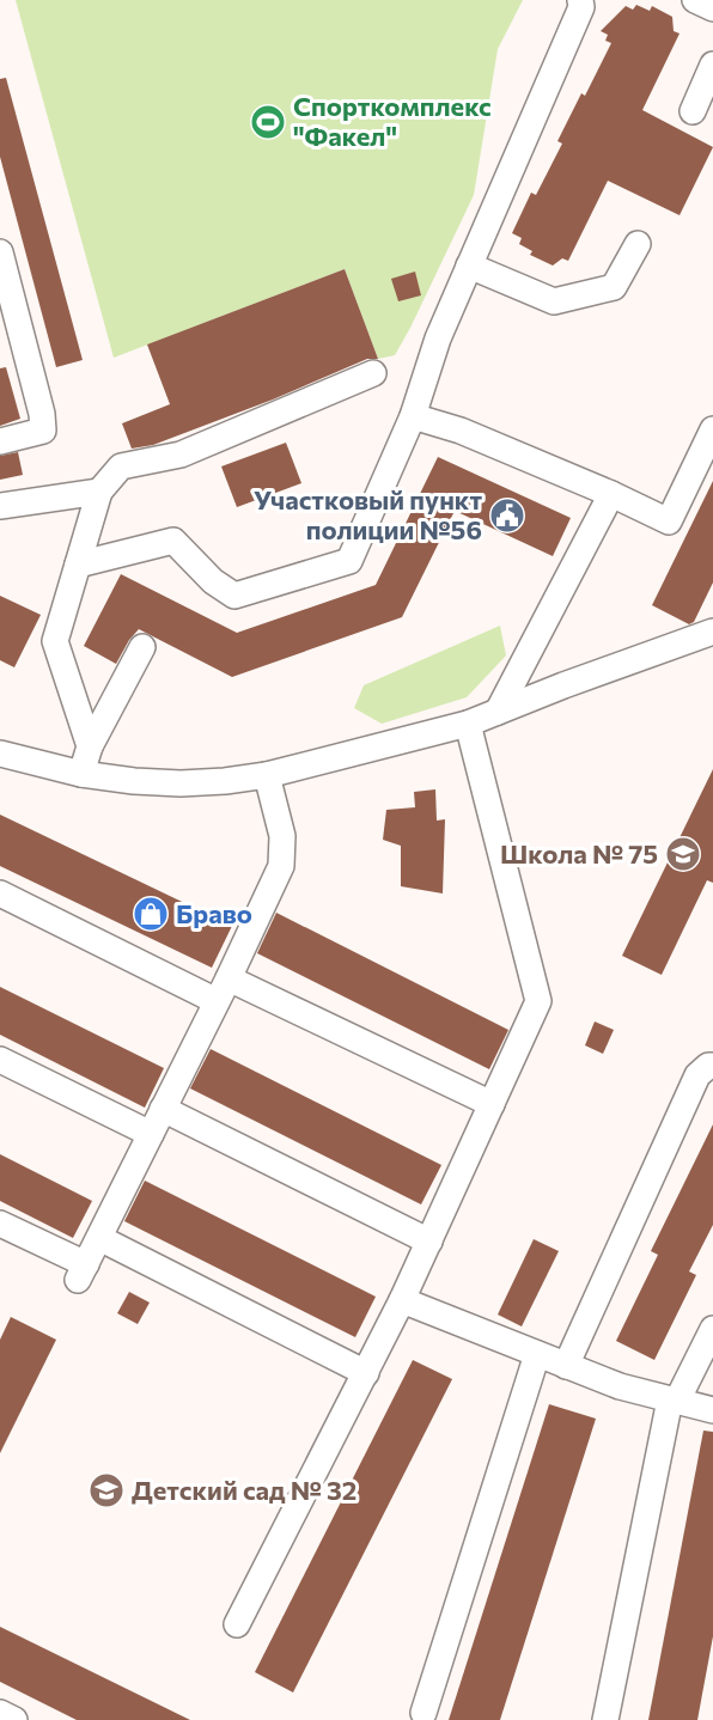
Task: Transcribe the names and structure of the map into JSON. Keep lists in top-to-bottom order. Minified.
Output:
{"places":{"sports":["Спорткомплекс \"Факел\""],"public building":["Участковый пункт полиции №56"],"school or university":["Школа № 75","Детский сад № 32"],"shop":["Браво"]}}
